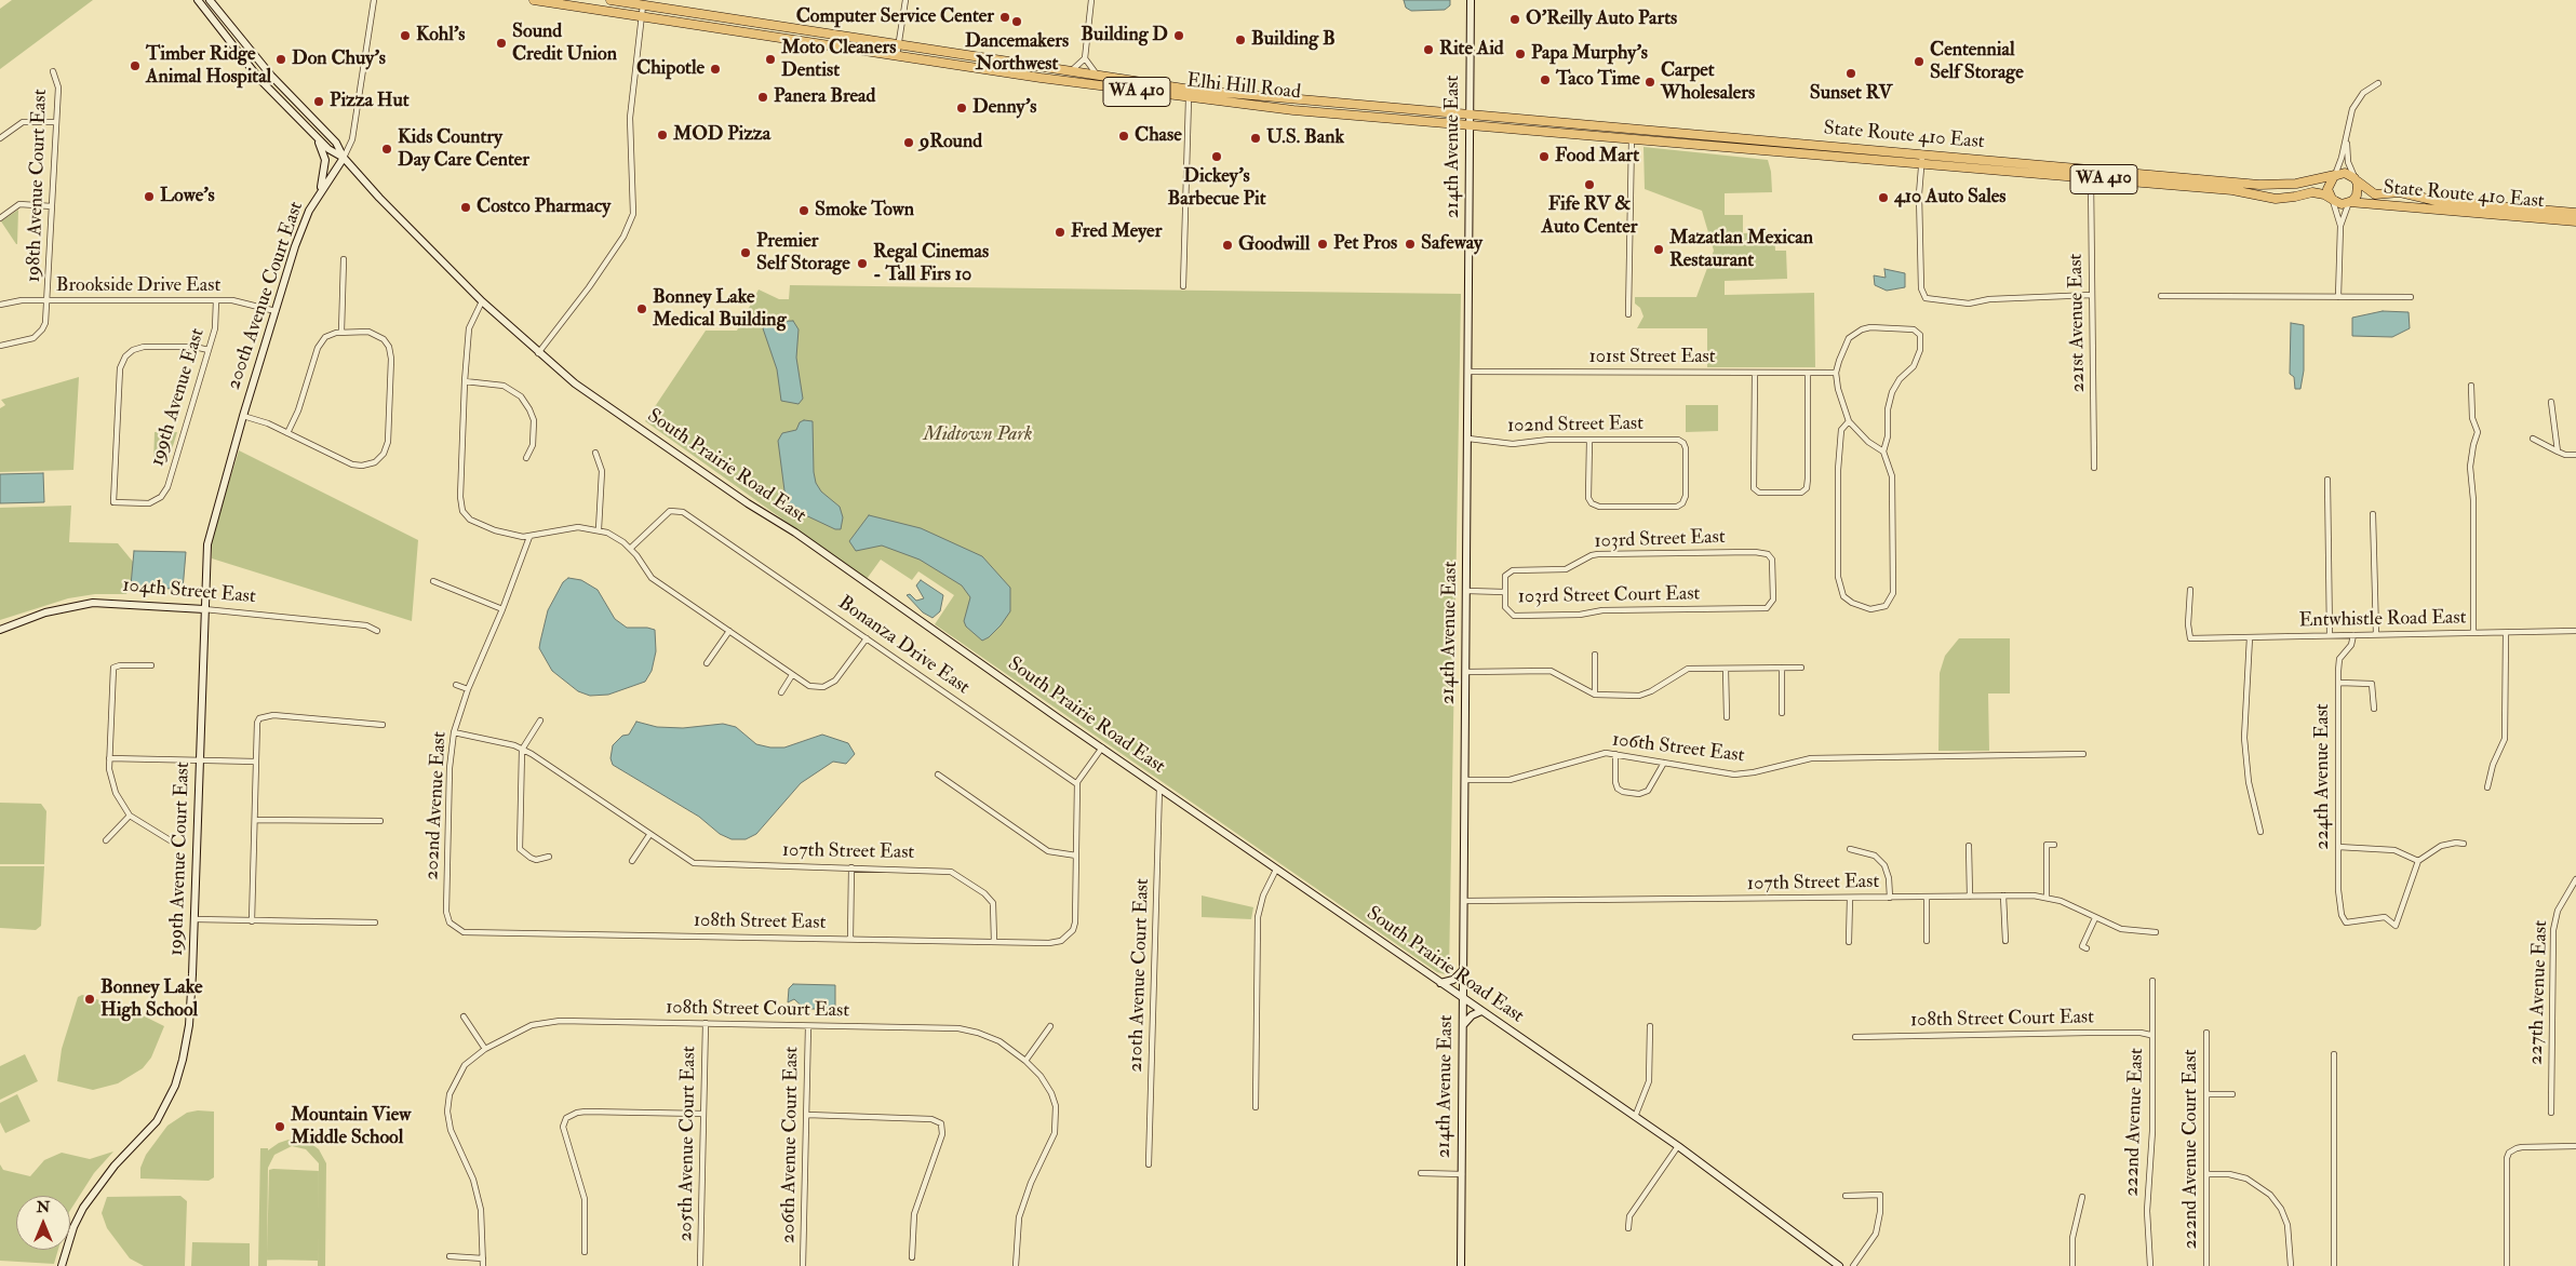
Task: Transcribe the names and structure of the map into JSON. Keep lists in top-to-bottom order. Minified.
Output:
{"streets":{"main road":["Elhi Hill Road","WA 410","State Route 410 East","214th Avenue East","200th Avenue Court East","South Prairie Road East","104th Street East","199th Avenue Court East"],"street":["198th Avenue Court East","Brookside Drive East","221st Avenue East","101st Street East","199th Avenue East","102nd Street East","103rd Street East","103rd Street Court East","Entwhistle Road East","Bonanza Drive East","106th Street East","224th Avenue East","202nd Avenue East","107th Street East","108th Street East","210th Avenue Court East","227th Avenue East","108th Street Court East","222nd Avenue East","205th Avenue Court East","206th Avenue Court East","222nd Avenue Court East"]},"crossings":[["Elhi Hill Road","State Route 410 East"],["Elhi Hill Road","214th Avenue East"],["WA 410","State Route 410 East"],["State Route 410 East","214th Avenue East"],["State Route 410 East","221st Avenue East"],["214th Avenue East","101st Street East"],["214th Avenue East","102nd Street East"],["214th Avenue East","South Prairie Road East"],["214th Avenue East","103rd Street Court East"],["214th Avenue East","106th Street East"],["214th Avenue East","107th Street East"],["198th Avenue Court East","Brookside Drive East"],["Brookside Drive East","200th Avenue Court East"],["Brookside Drive East","199th Avenue East"],["200th Avenue Court East","South Prairie Road East"],["200th Avenue Court East","104th Street East"],["200th Avenue Court East","199th Avenue Court East"],["South Prairie Road East","210th Avenue Court East"],["103rd Street East","103rd Street Court East"],["104th Street East","199th Avenue Court East"],["Entwhistle Road East","224th Avenue East"],["202nd Avenue East","108th Street East"],["107th Street East","108th Street East"],["108th Street Court East","222nd Avenue East"],["108th Street Court East","205th Avenue Court East"],["108th Street Court East","206th Avenue Court East"]],"parks":["Midtown Park"],"places":["Computer Service Center","O'Reilly Auto Parts","Dancemakers Northwest","Kohl's","Building D","Building B","Sound Credit Union","Rite Aid","Papa Murphy's","Don Chuy's","Moto Cleaners Dentist","Centennial Self Storage","Timber Ridge Animal Hospital","Chipotle","Sunset RV","Taco Time","Carpet Wholesalers","Panera Bread","Pizza Hut","Denny's","MOD Pizza","Chase","U.S. Bank","9Round","Kids Country Day Care Center","Dickey's Barbecue Pit","Food Mart","Fife RV & Auto Center","Lowe's","410 Auto Sales","Costco Pharmacy","Smoke Town","Fred Meyer","Pet Pros","Safeway","Goodwill","Mazatlan Mexican Restaurant","Premier Self Storage","Regal Cinemas - Tall Firs 10","Bonney Lake Medical Building","Bonney Lake High School","Mountain View Middle School"],"north":"top"}
